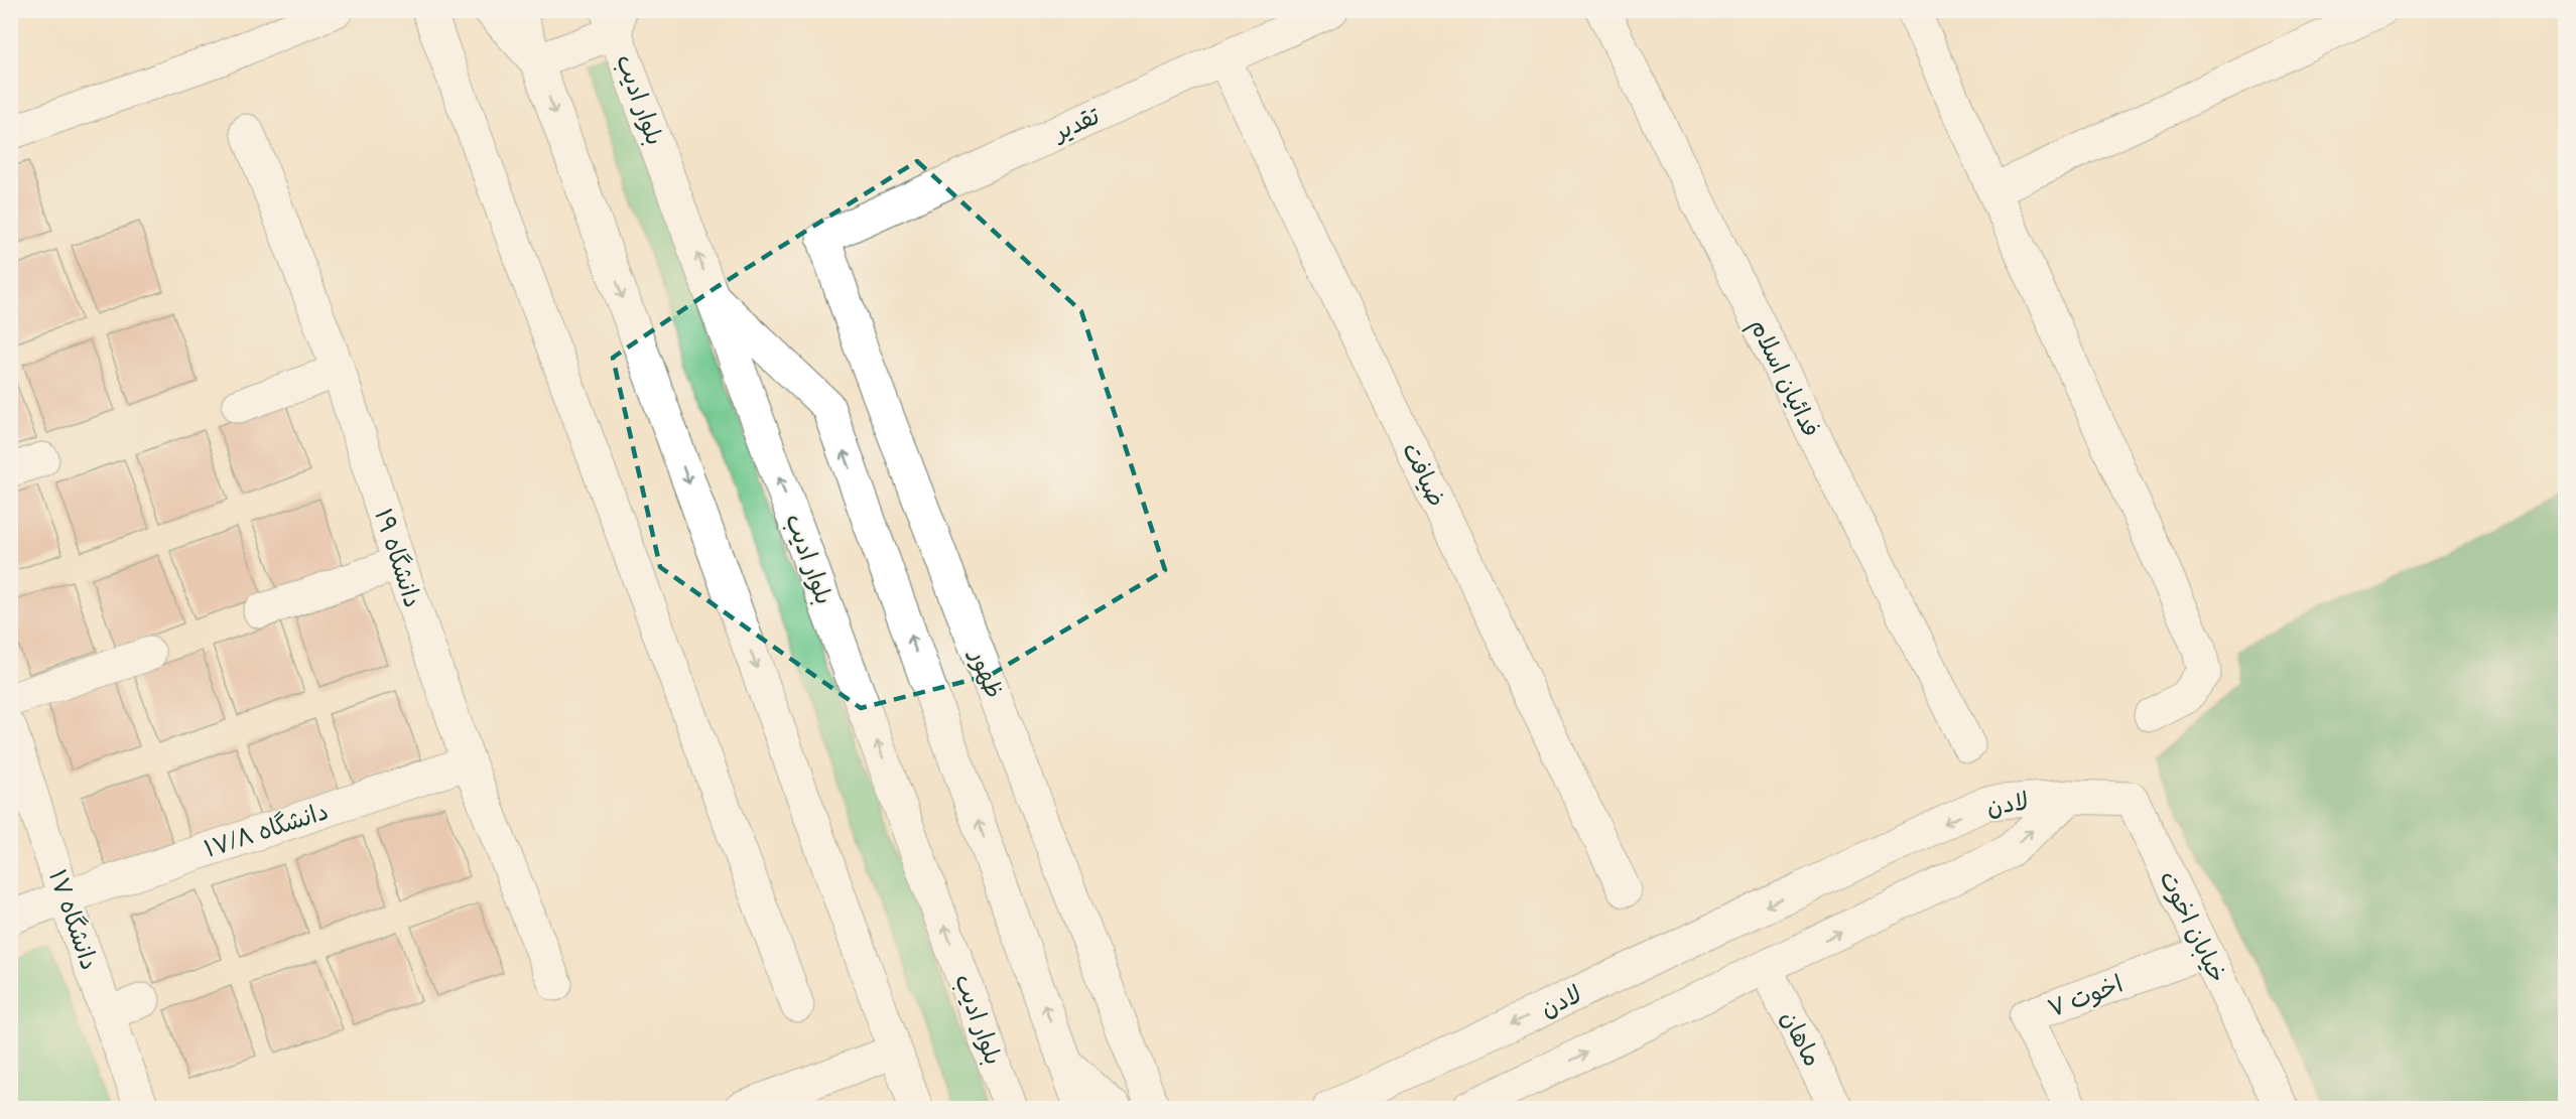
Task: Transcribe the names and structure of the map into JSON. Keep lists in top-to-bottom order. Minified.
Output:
{"streets":{"street":["بلوار ادیب","تقدیر","فدائیان اسلام","ضیافت","دانشگاه ۱۹","ظهور","لادن","دانشگاه ۱۷/۸","دانشگاه ۱۷","خیابان اخوت","اخوت ۷","ماهان"]},"crossings":[["تقدیر","ضیافت"],["تقدیر","ظهور"],["دانشگاه ۱۹","دانشگاه ۱۷/۸"],["لادن","خیابان اخوت"],["لادن","ماهان"],["دانشگاه ۱۷/۸","دانشگاه ۱۷"],["خیابان اخوت","اخوت ۷"]]}
